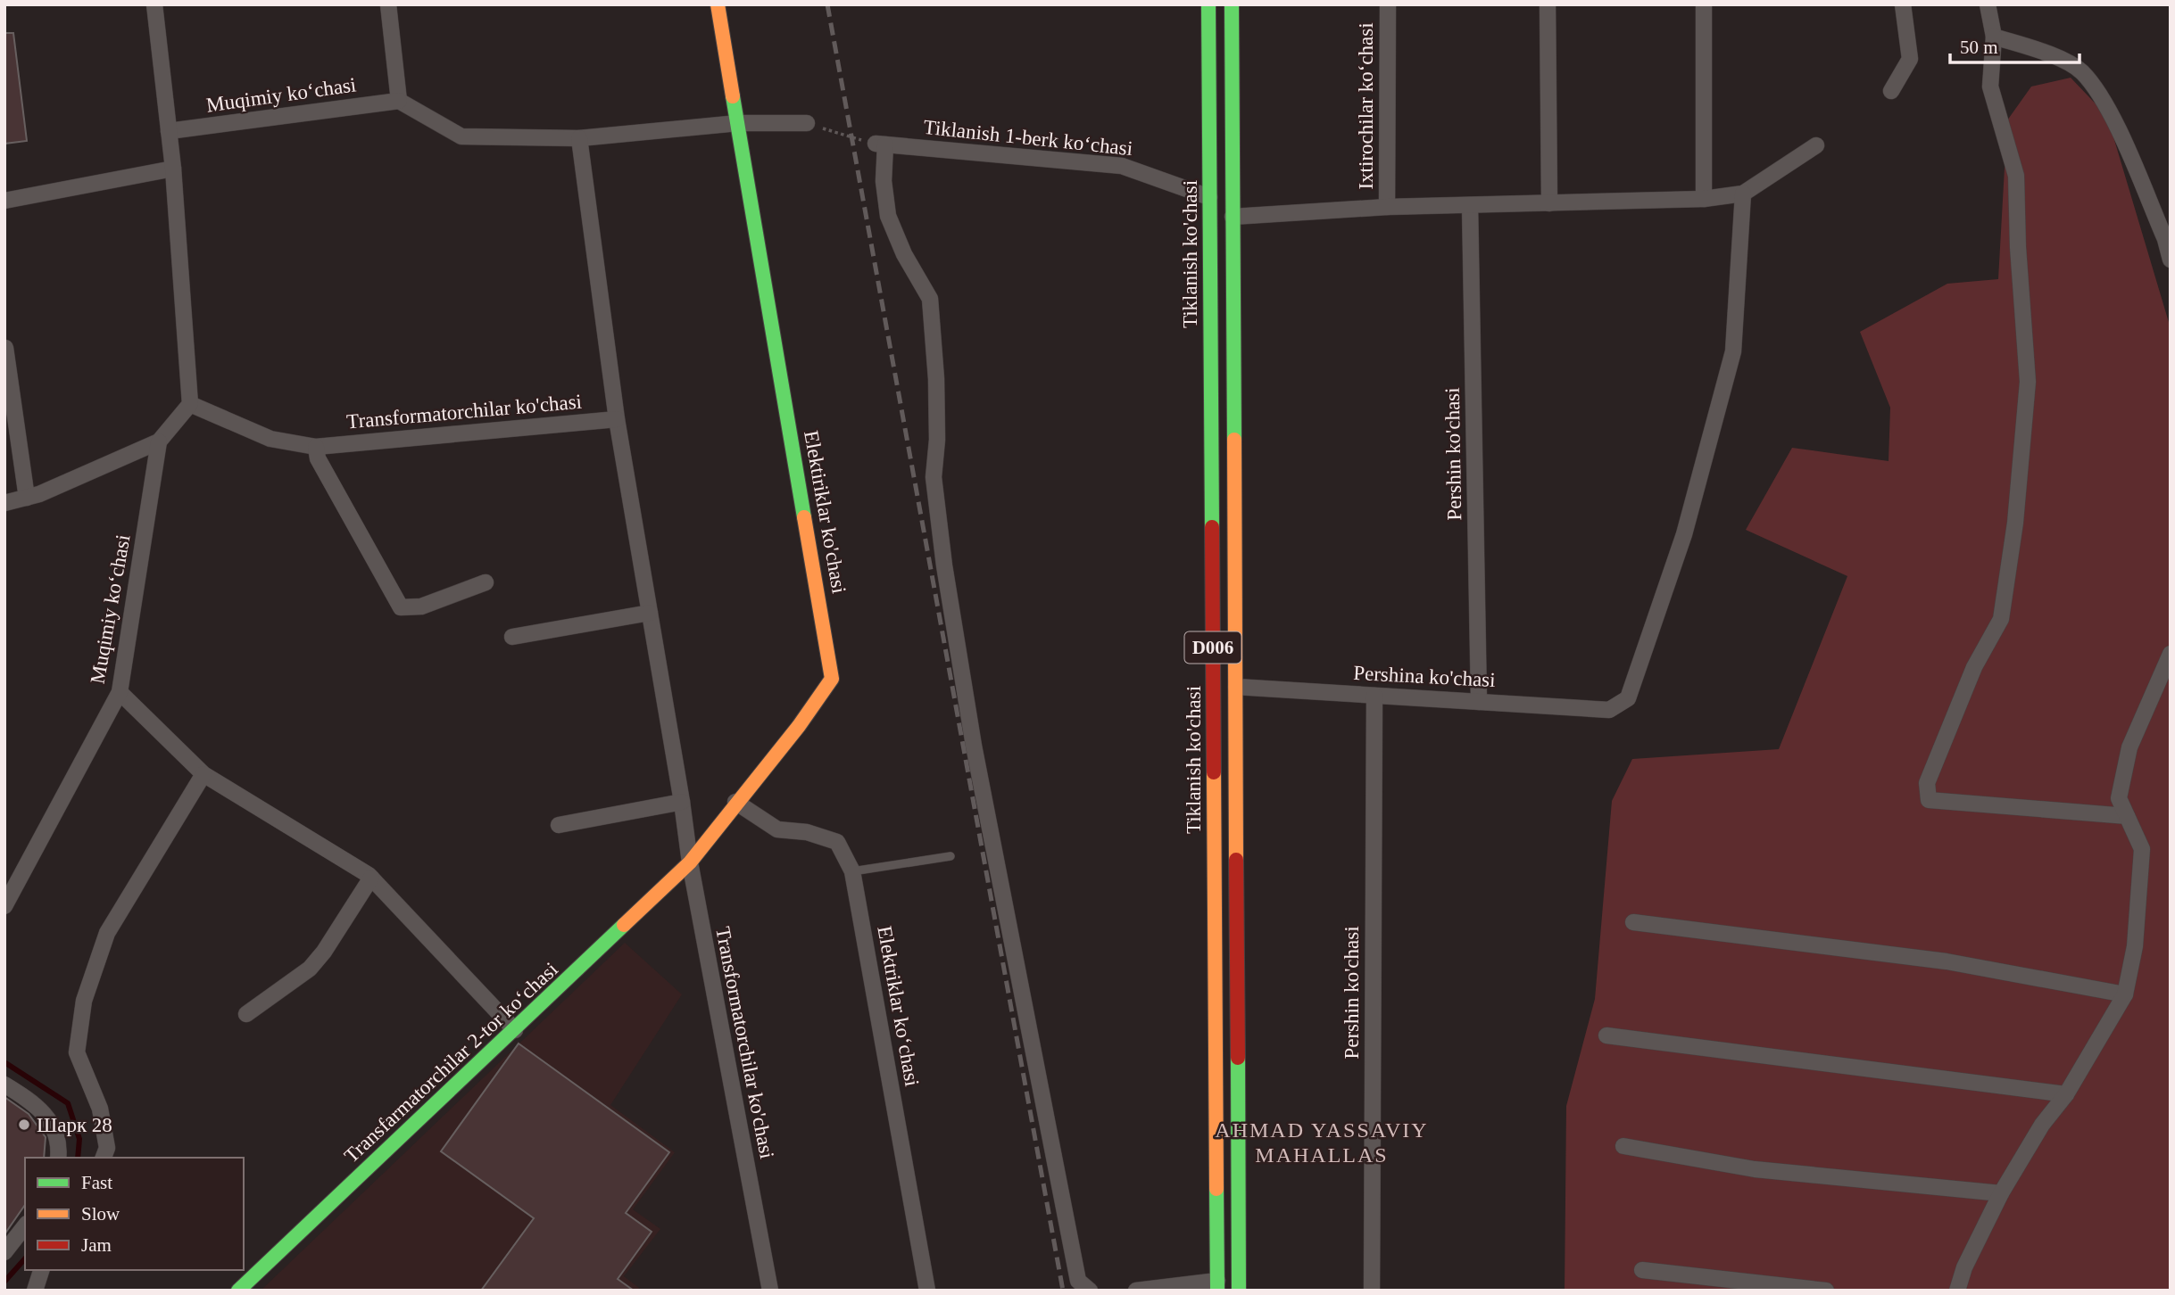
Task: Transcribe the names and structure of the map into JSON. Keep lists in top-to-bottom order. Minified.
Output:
{"streets":{"main road":["Tiklanish ko'chasi","Elektiriklar ko'chasi","D006","Transfarmatorchilar 2-tor koʻchasi"],"street":["Muqimiy ko‘chasi","Ixtirochilar ko‘chasi","Tiklanish 1-berk ko‘chasi","Transformatorchilar ko'chasi","Pershin ko'chasi","Pershina ko'chasi","Elektriklar ko‘chasi"]},"crossings":[["Tiklanish 1-berk ko‘chasi","Tiklanish ko'chasi"],["Transformatorchilar ko'chasi","Elektiriklar ko'chasi"],["Transformatorchilar ko'chasi","Transfarmatorchilar 2-tor koʻchasi"],["Pershin ko'chasi","Pershina ko'chasi"],["Elektiriklar ko'chasi","Elektriklar ko‘chasi"],["Elektiriklar ko'chasi","Transfarmatorchilar 2-tor koʻchasi"],["D006","Pershina ko'chasi"]],"districts":["AHMAD YASSAVIY MAHALLAS"],"places":["Шарк 28"],"legend":["Fast","Slow","Jam"],"scale_bar":"50 m"}
